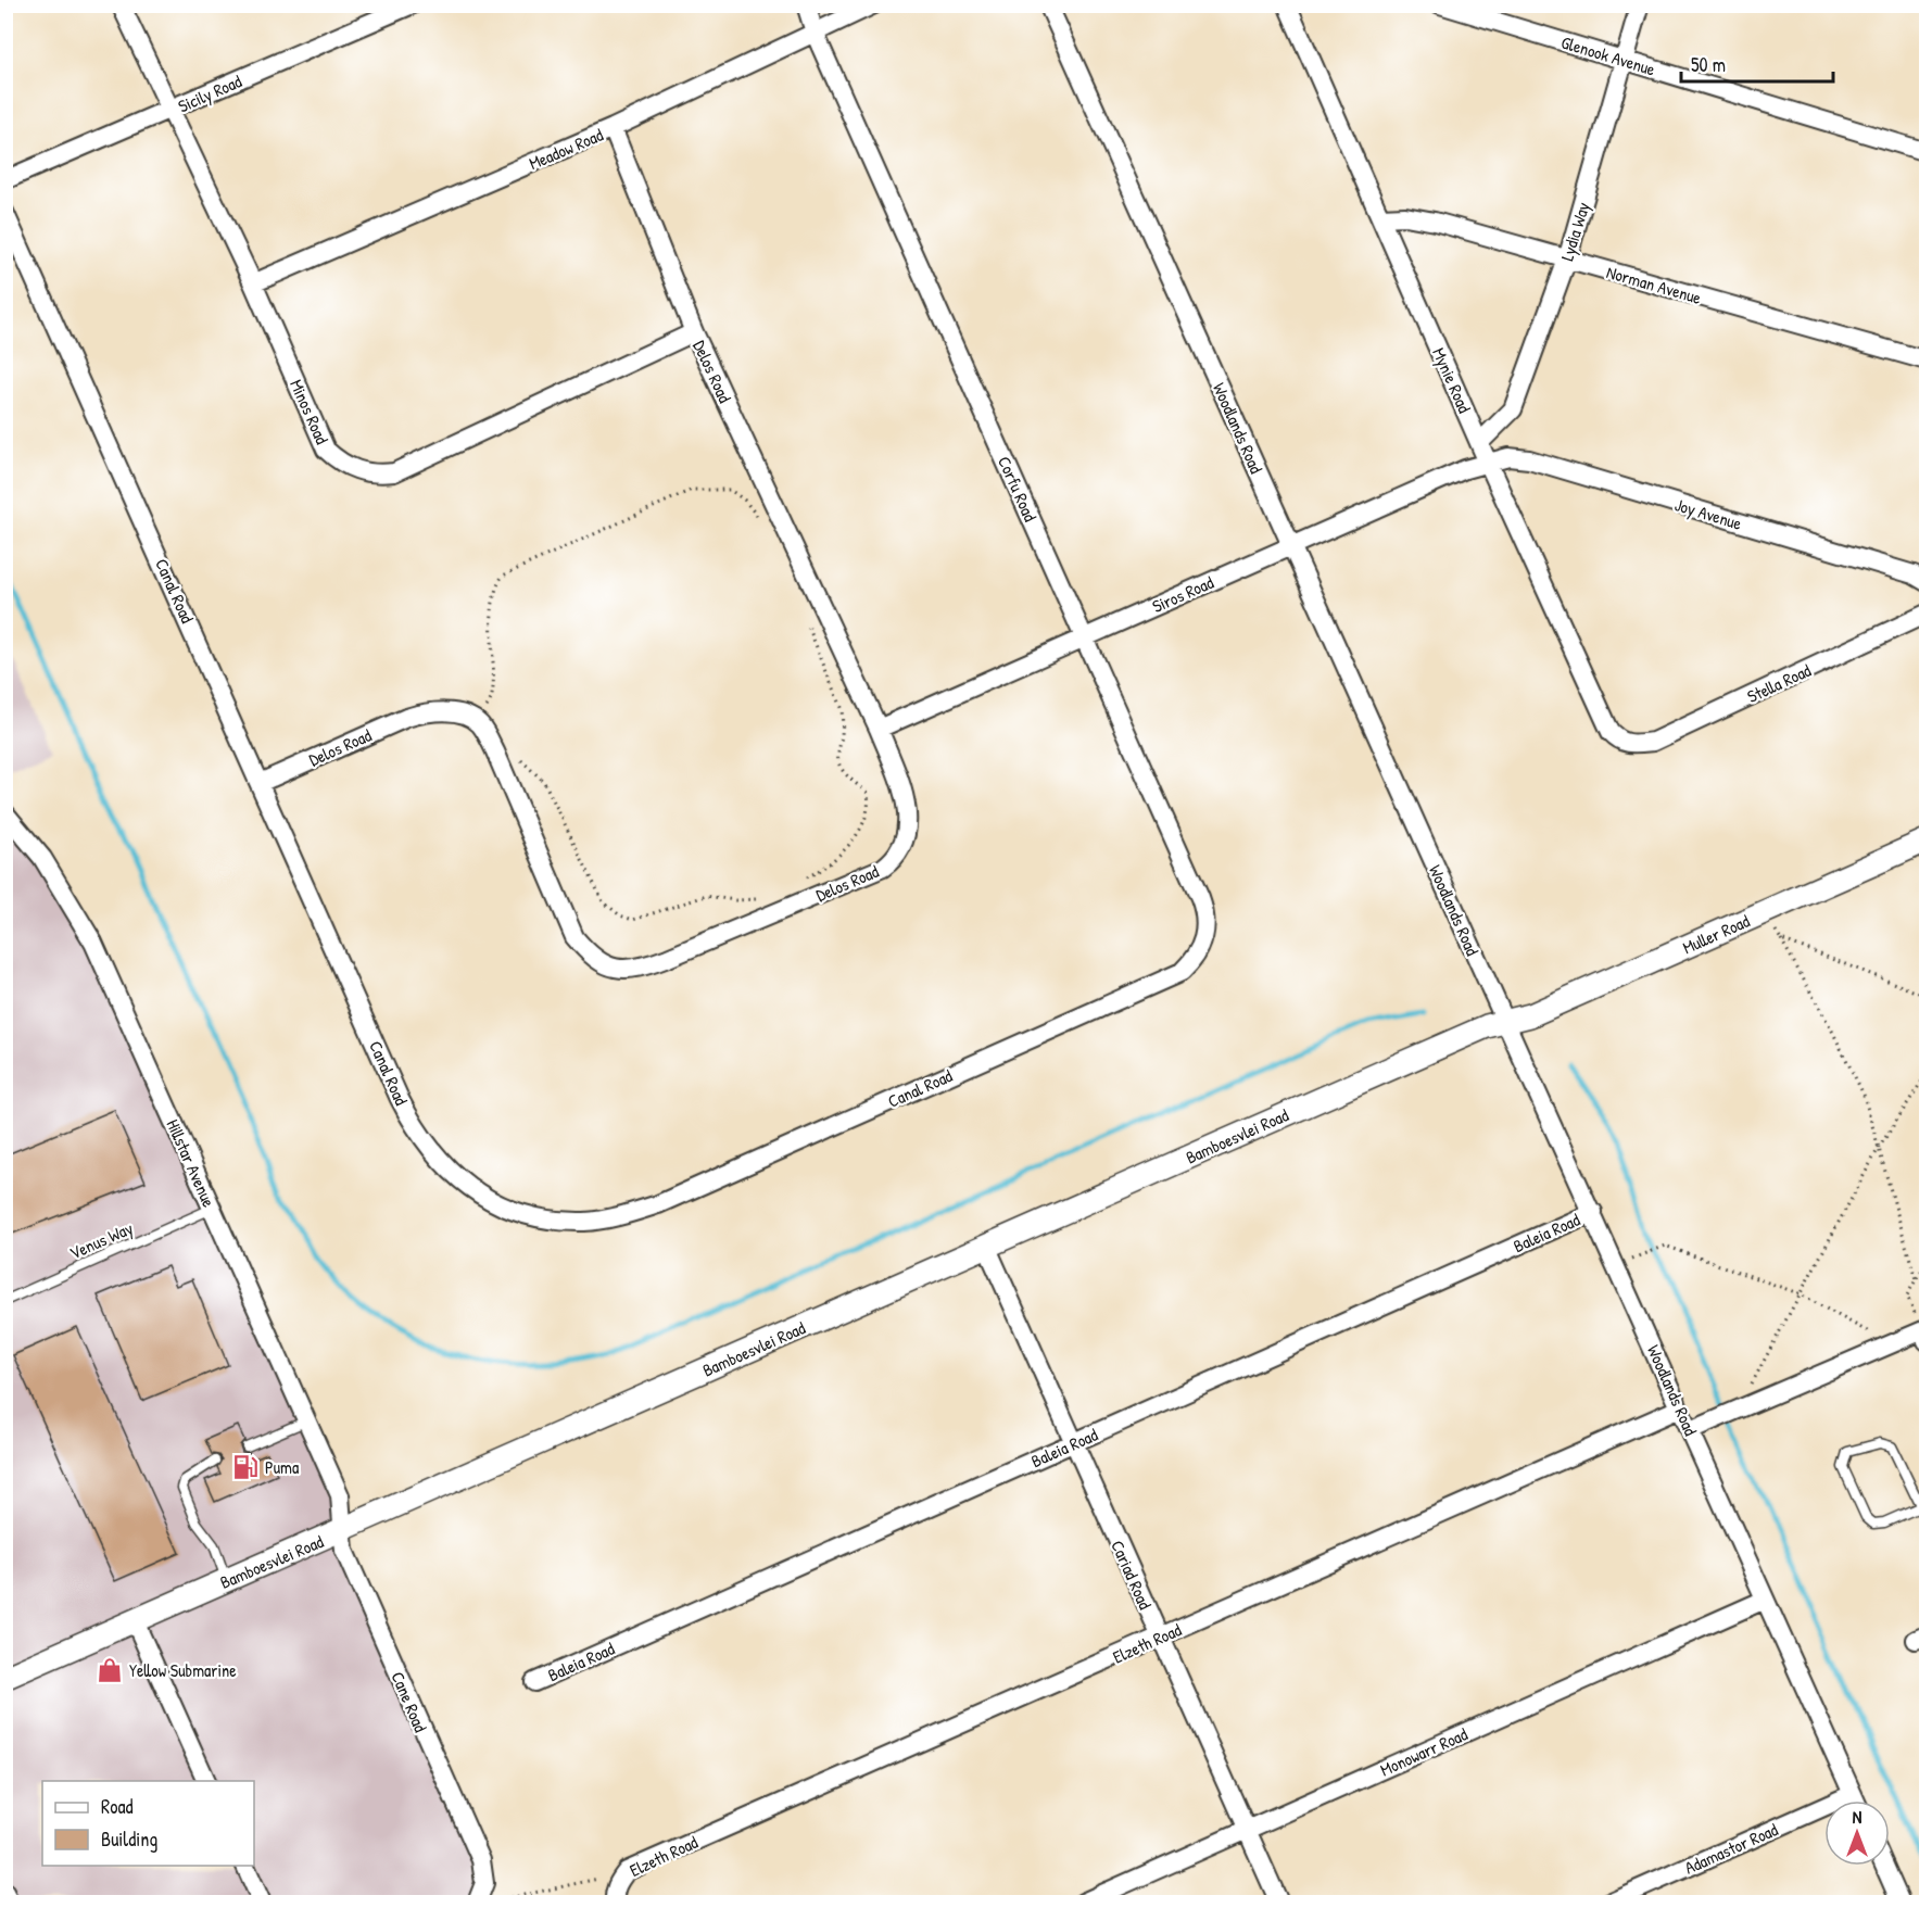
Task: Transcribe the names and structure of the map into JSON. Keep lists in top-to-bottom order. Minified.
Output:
{"streets":{"street":["Glenook Avenue","Sicily Road","Meadow Road","Lydia Way","Norman Avenue","Delos Road","Mynie Road","Minos Road","Woodlands Road","Corfu Road","Joy Avenue","Canal Road","Siros Road","Stella Road","Muller Road","Bamboesvlei Road","Hillstar Avenue","Baleia Road","Cariad Road","Elzeth Road","Cane Road","Monowarr Road","Adamastor Road"],"lane":["Venus Way"]},"crossings":[["Glenook Avenue","Lydia Way"],["Sicily Road","Minos Road"],["Meadow Road","Delos Road"],["Meadow Road","Minos Road"],["Meadow Road","Corfu Road"],["Lydia Way","Norman Avenue"],["Lydia Way","Mynie Road"],["Norman Avenue","Mynie Road"],["Delos Road","Minos Road"],["Delos Road","Canal Road"],["Delos Road","Siros Road"],["Mynie Road","Joy Avenue"],["Mynie Road","Siros Road"],["Mynie Road","Stella Road"],["Woodlands Road","Siros Road"],["Woodlands Road","Muller Road"],["Woodlands Road","Bamboesvlei Road"],["Woodlands Road","Baleia Road"],["Woodlands Road","Elzeth Road"],["Woodlands Road","Monowarr Road"],["Woodlands Road","Adamastor Road"],["Corfu Road","Canal Road"],["Corfu Road","Siros Road"],["Joy Avenue","Siros Road"],["Muller Road","Bamboesvlei Road"],["Bamboesvlei Road","Hillstar Avenue"],["Bamboesvlei Road","Cariad Road"],["Bamboesvlei Road","Cane Road"],["Hillstar Avenue","Venus Way"],["Hillstar Avenue","Cane Road"],["Baleia Road","Cariad Road"],["Cariad Road","Elzeth Road"],["Cariad Road","Monowarr Road"]],"places":{"fuel station":["Puma"],"shop":["Yellow Submarine"]},"legend":["Road","Building"],"scale_bar":"50 m","north":"top"}
